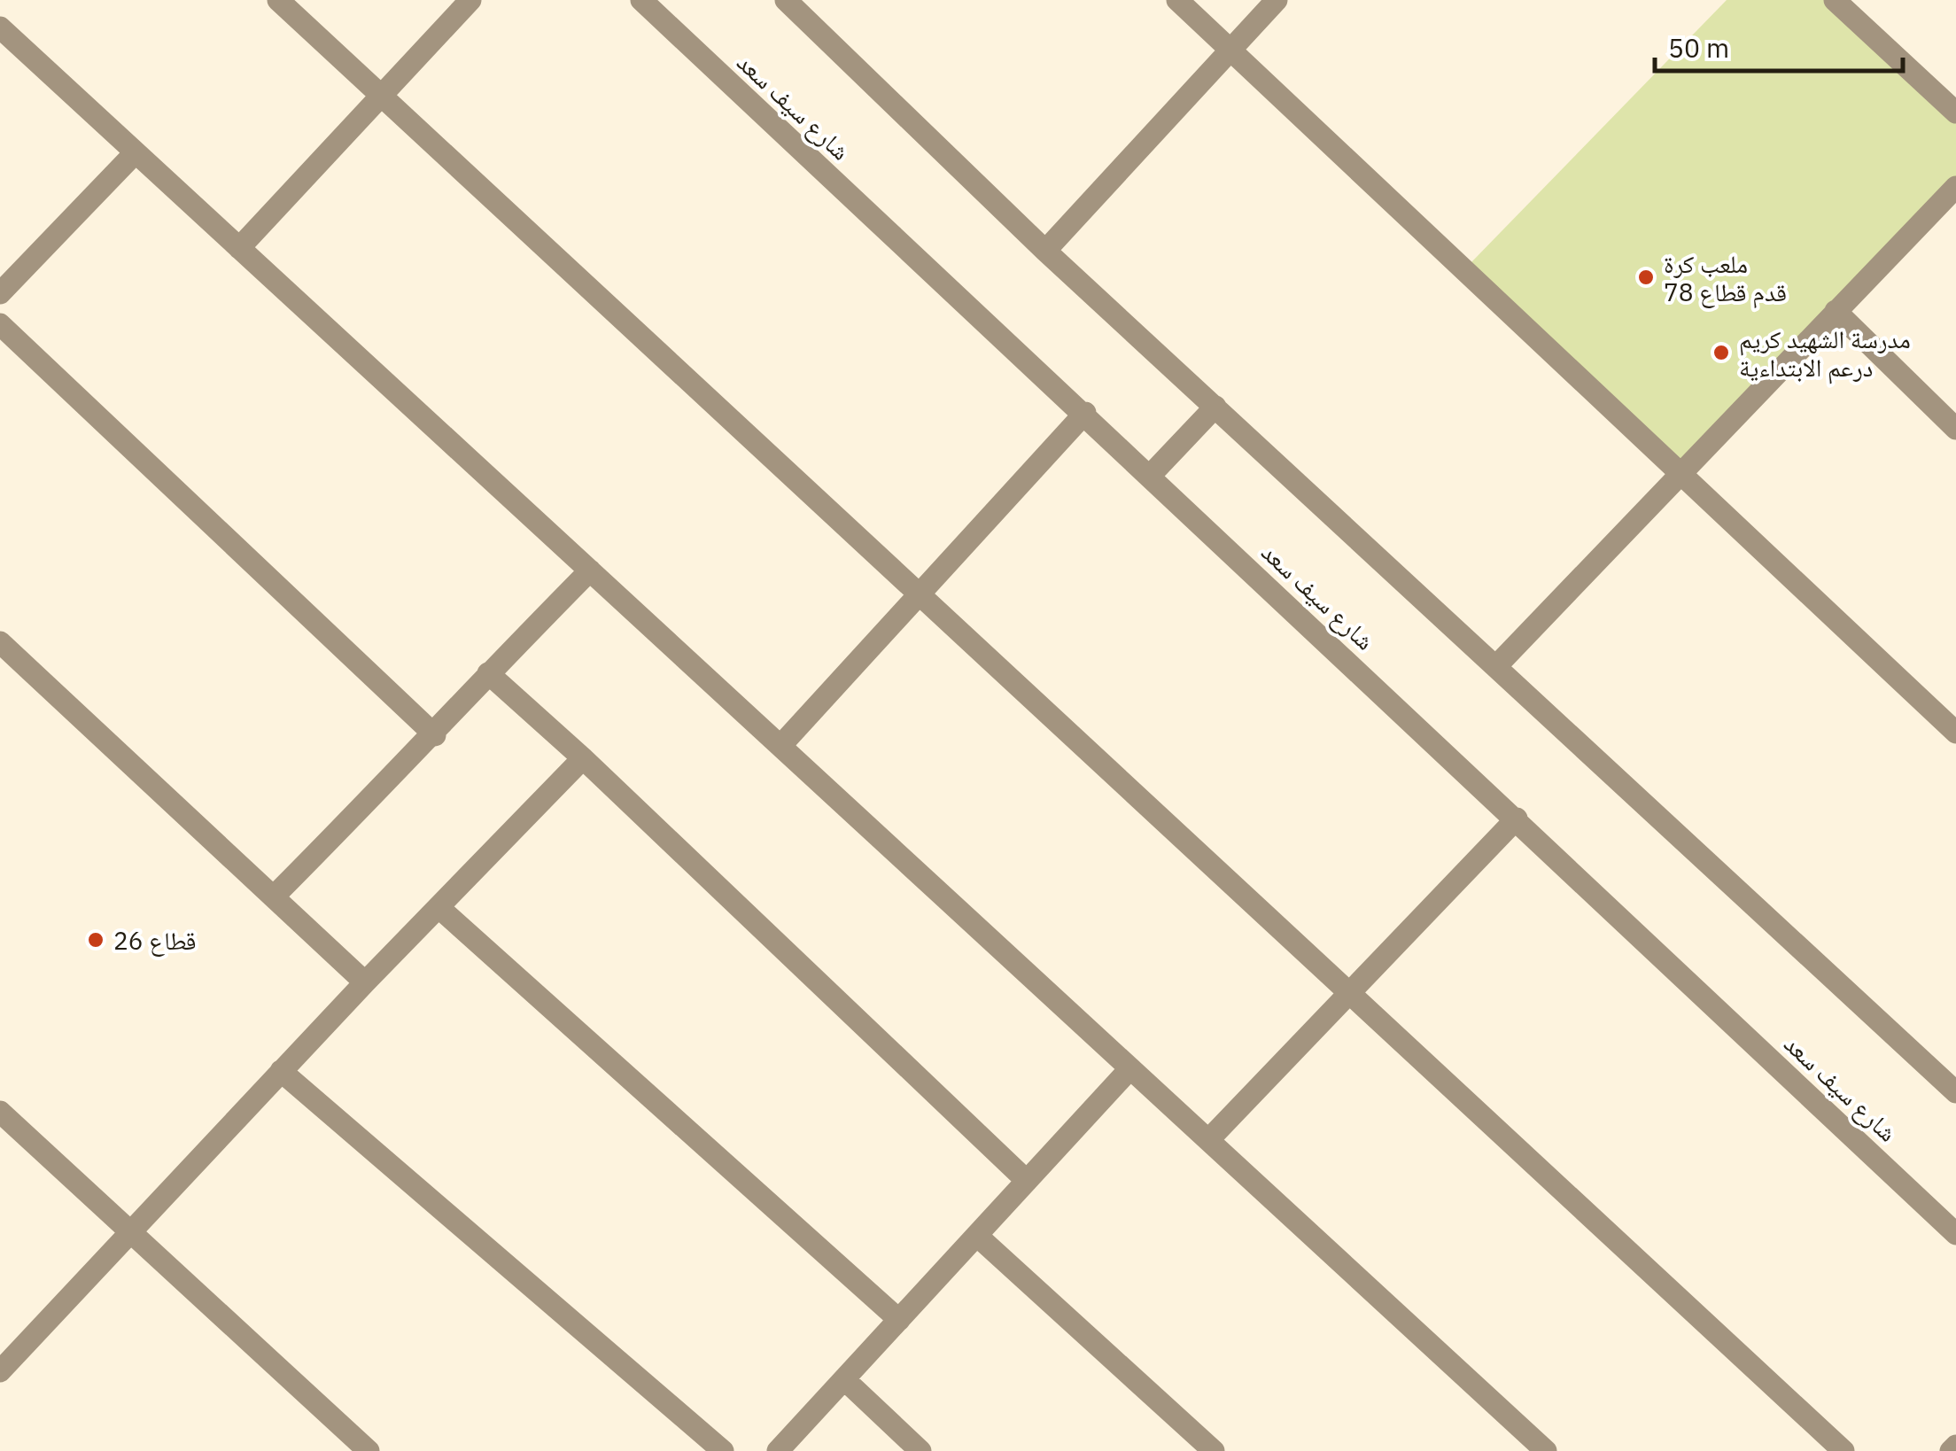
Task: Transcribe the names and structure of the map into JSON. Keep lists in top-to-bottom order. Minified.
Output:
{"streets":{"street":["شارع سيف سعد"]},"places":["ملعب كرة قدم قطاع 78","مدرسة الشهيد كريم درعم الابتداءية","قطاع 26"],"scale_bar":"50 m"}
